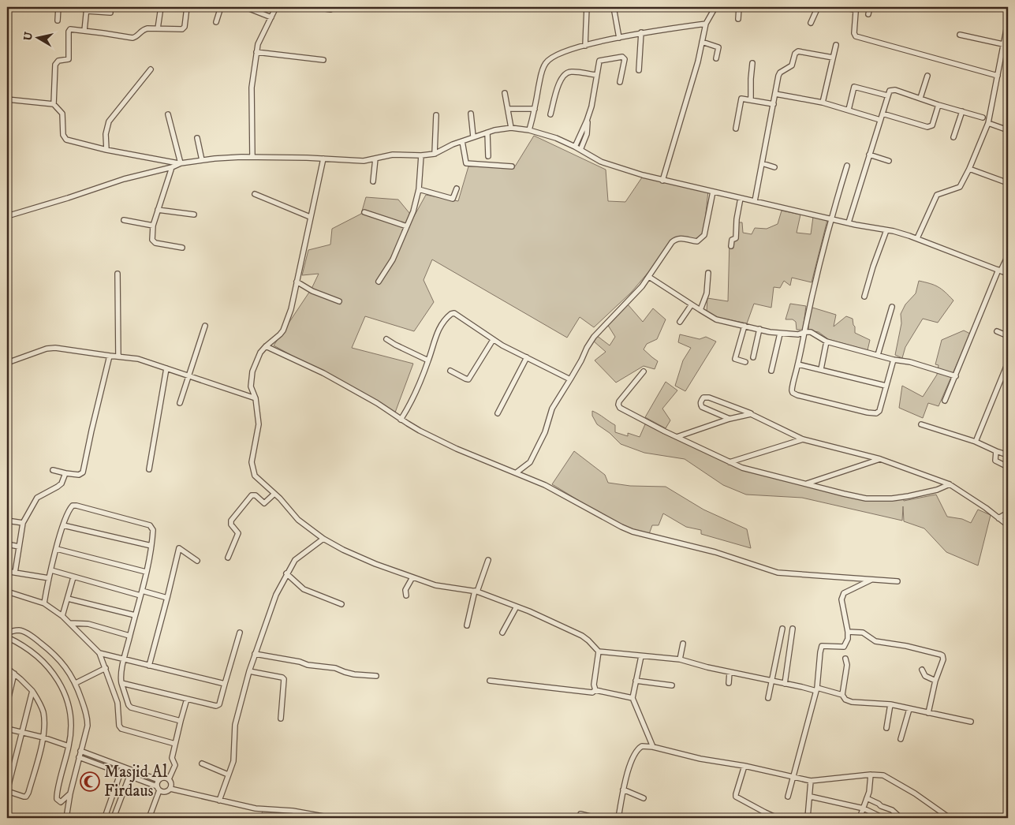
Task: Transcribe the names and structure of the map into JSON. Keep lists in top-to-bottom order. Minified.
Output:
{"places":{"mosque":["Masjid Al Firdaus"]},"north":"left"}
